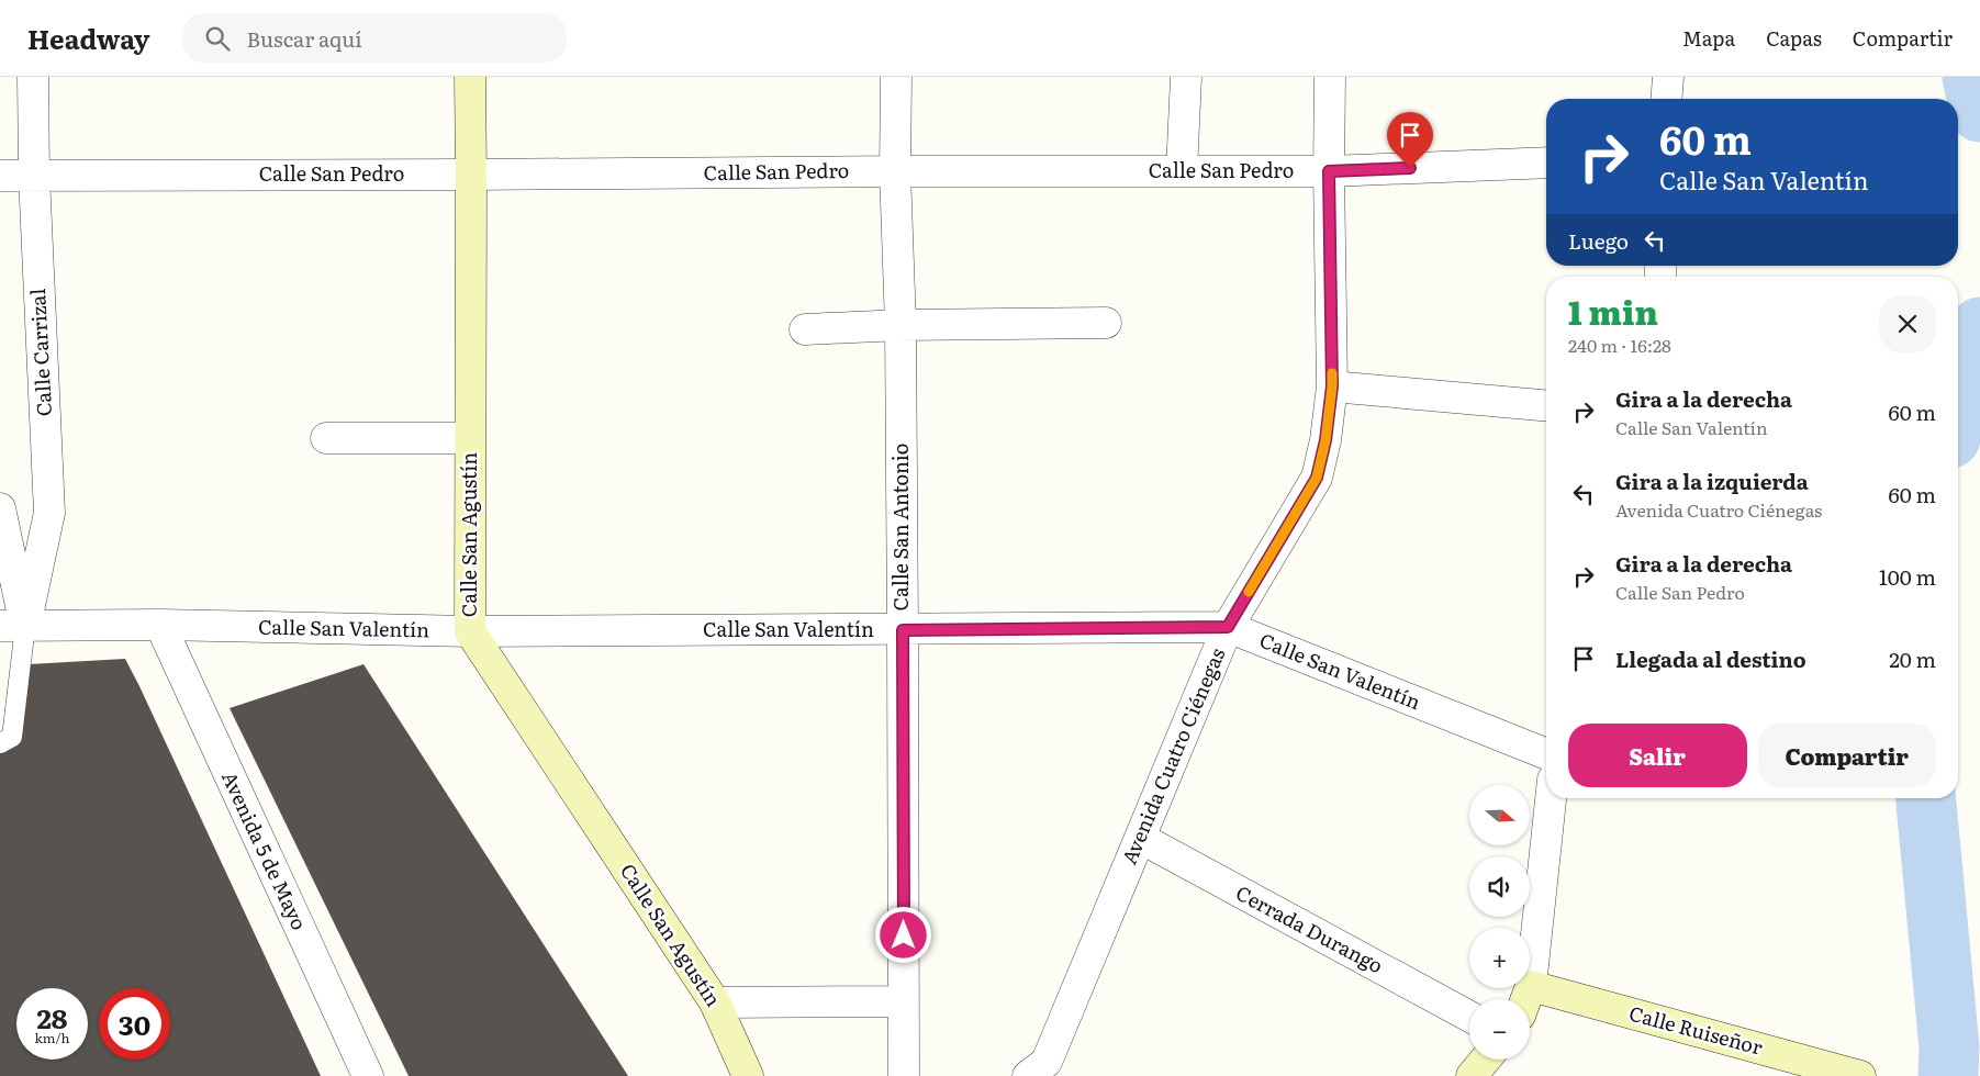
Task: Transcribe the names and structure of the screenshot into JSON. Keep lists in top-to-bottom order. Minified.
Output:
{"streets":{"street":["Calle San Pedro","Calle Carrizal","Calle San Antonio","Calle San Agustín","Calle San Valentín","Avenida Cuatro Ciénegas","Avenida 5 de Mayo","Cerrada Durango","Calle Ruiseñor"]},"crossings":[["Calle San Pedro","Calle Carrizal"],["Calle San Pedro","Calle San Antonio"],["Calle San Pedro","Calle San Agustín"],["Calle San Pedro","Avenida Cuatro Ciénegas"],["Calle Carrizal","Calle San Valentín"],["Calle San Antonio","Calle San Valentín"],["Calle San Agustín","Calle San Valentín"],["Calle San Valentín","Avenida Cuatro Ciénegas"],["Calle San Valentín","Avenida 5 de Mayo"],["Avenida Cuatro Ciénegas","Cerrada Durango"]],"north":"right","page":{"header":"Headway","search":"Buscar aquí","nav":["Mapa","Capas","Compartir"],"turn":["60 m","Calle San Valentín"],"then":"Luego","heading":["1 min","240 m · 16:28"],"list":[{"name":"Gira a la derecha","note":"Calle San Valentín","value":"60 m"},{"name":"Gira a la izquierda","note":"Avenida Cuatro Ciénegas","value":"60 m"},{"name":"Gira a la derecha","note":"Calle San Pedro","value":"100 m"},{"name":"Llegada al destino","value":"20 m"}],"buttons":["Salir","Compartir"],"map_buttons":["+","−"],"speed":"28 km/h","limit":"30"}}
